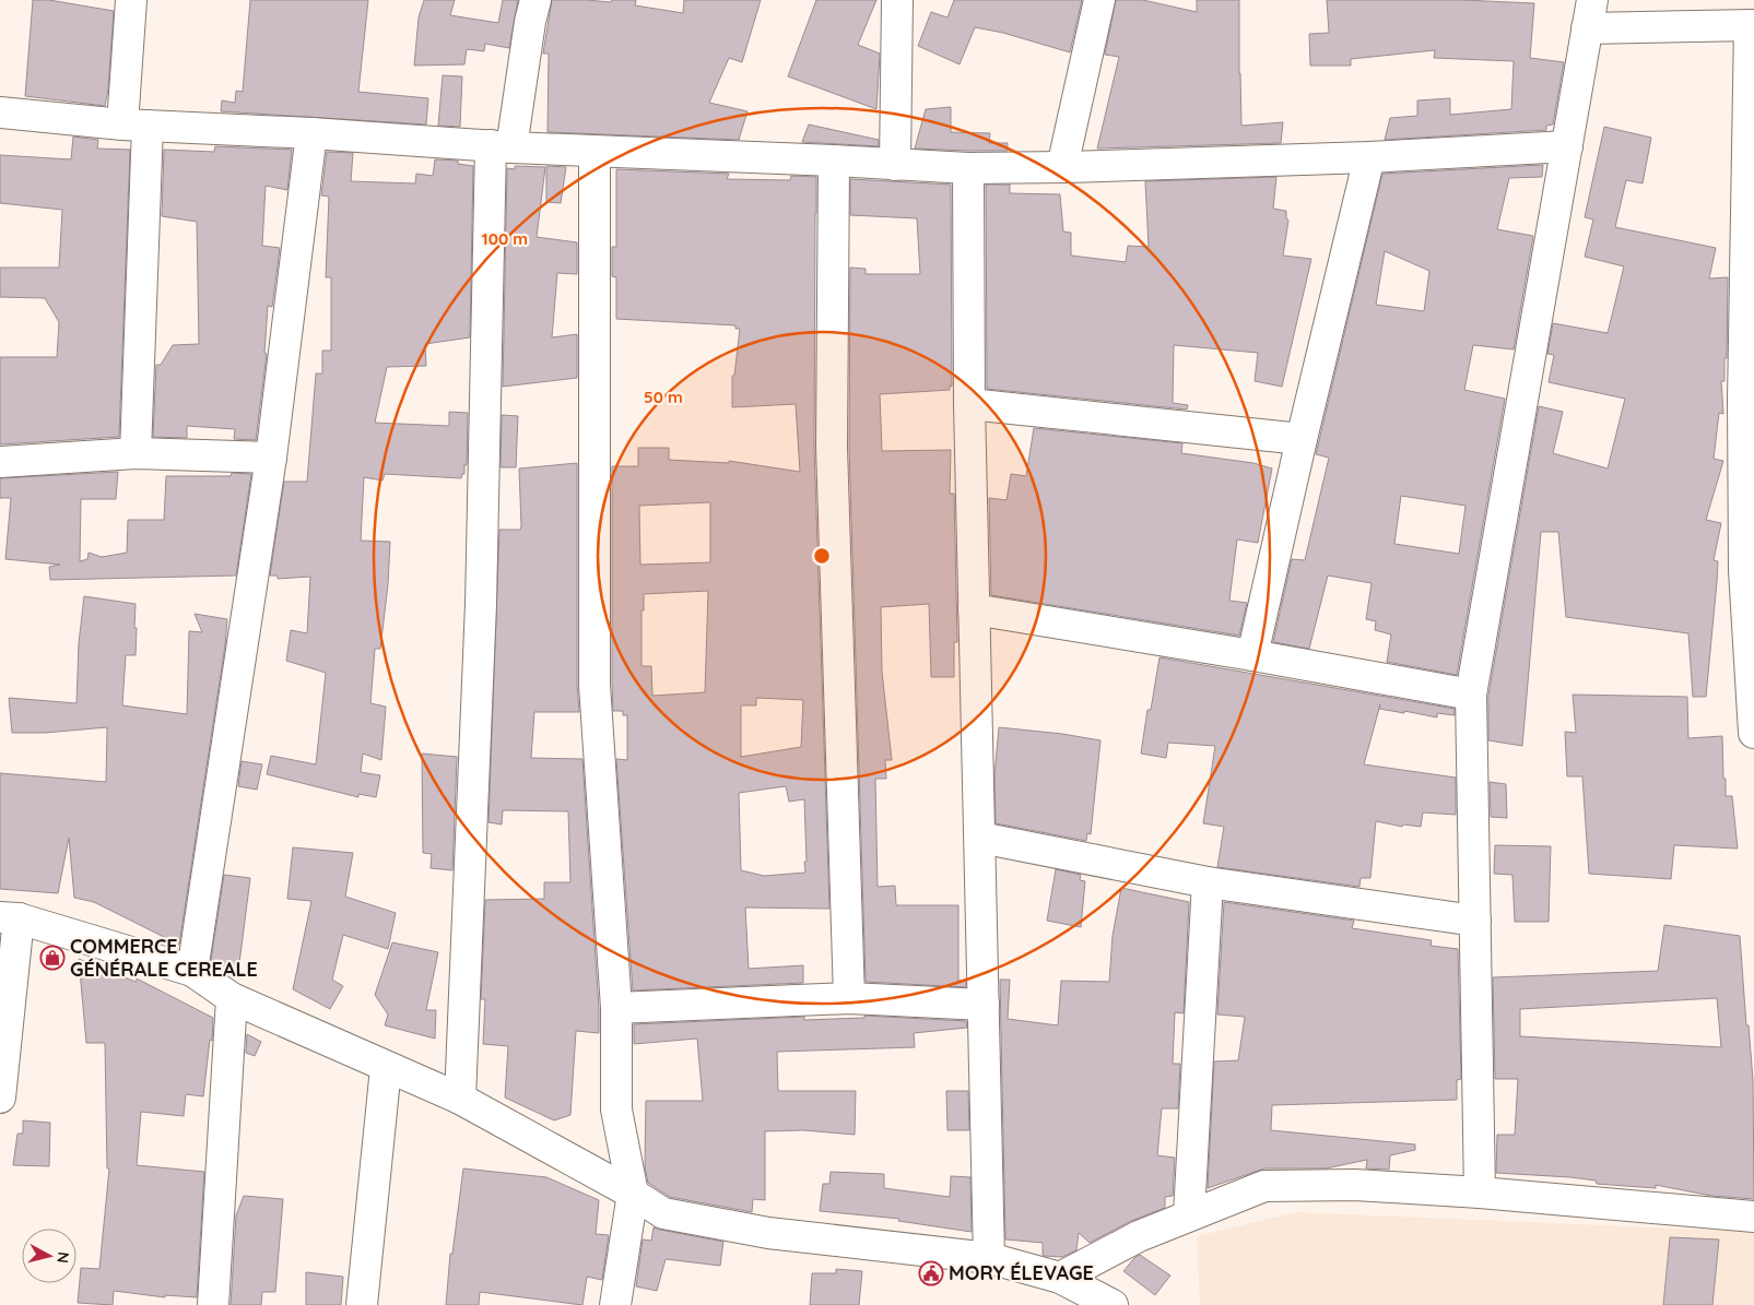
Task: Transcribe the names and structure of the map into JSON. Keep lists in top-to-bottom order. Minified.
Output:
{"places":{"shop":["COMMERCE GÉNÉRALE CEREALE"],"public building":["MORY ÉLEVAGE"]},"north":"right","rings":["100 m","50 m"]}
